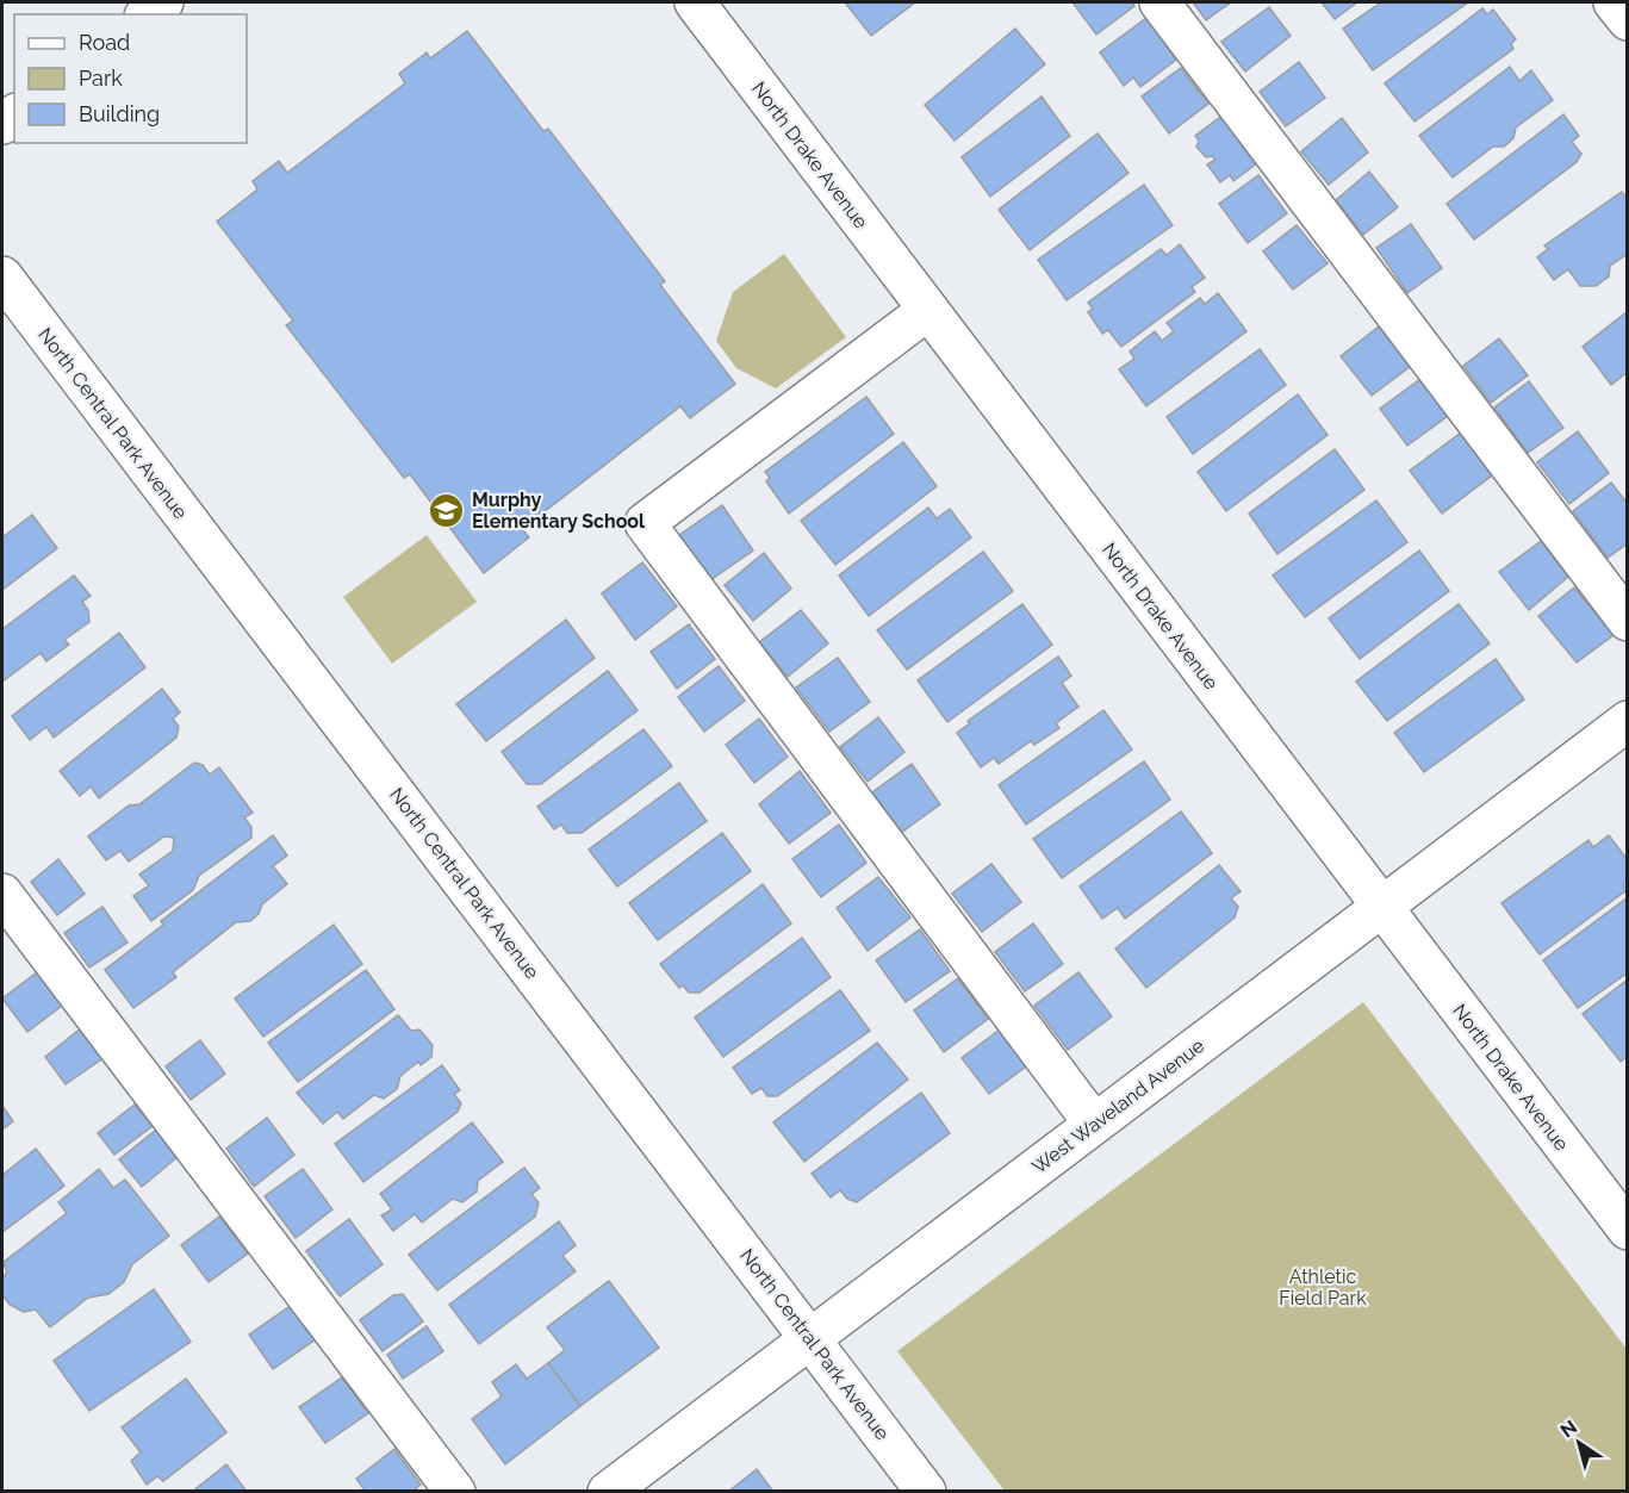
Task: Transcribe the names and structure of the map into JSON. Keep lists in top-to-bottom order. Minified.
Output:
{"streets":{"street":["North Drake Avenue","North Central Park Avenue","West Waveland Avenue"]},"crossings":[["North Drake Avenue","West Waveland Avenue"],["North Central Park Avenue","West Waveland Avenue"]],"parks":["Athletic Field Park"],"places":{"school or university":["Murphy Elementary School"]},"legend":["Road","Park","Building"],"north":"top left"}
